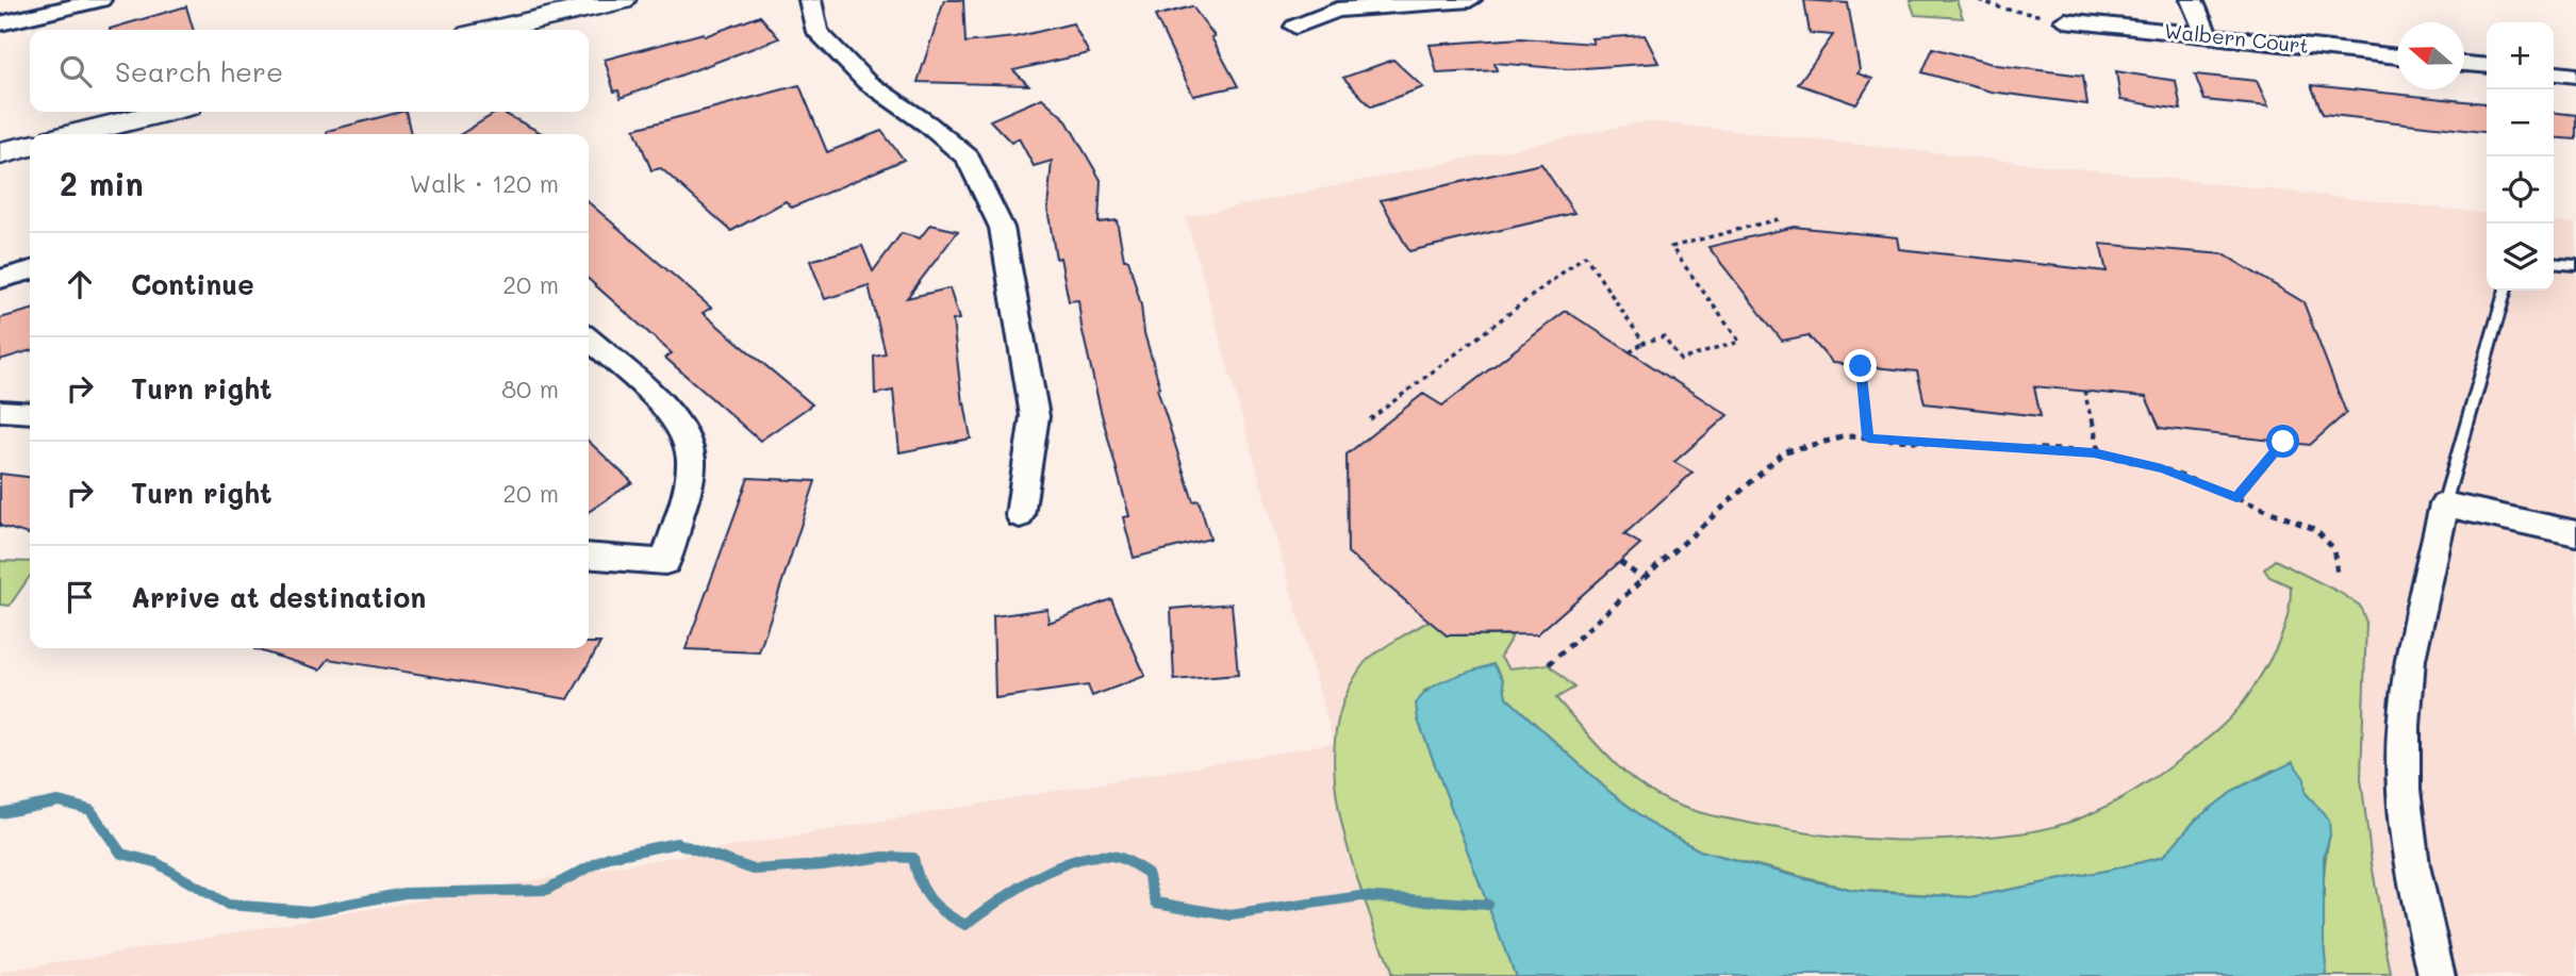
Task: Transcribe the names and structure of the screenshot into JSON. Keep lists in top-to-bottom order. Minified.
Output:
{"streets":{"street":["Walbern Court"]},"north":"left","page":{"map_buttons":["+","−"],"search":"Search here","heading":["2 min","Walk · 120 m"],"list":[["Continue","20 m"],["Turn right","80 m"],["Turn right","20 m"],"Arrive at destination"]}}
